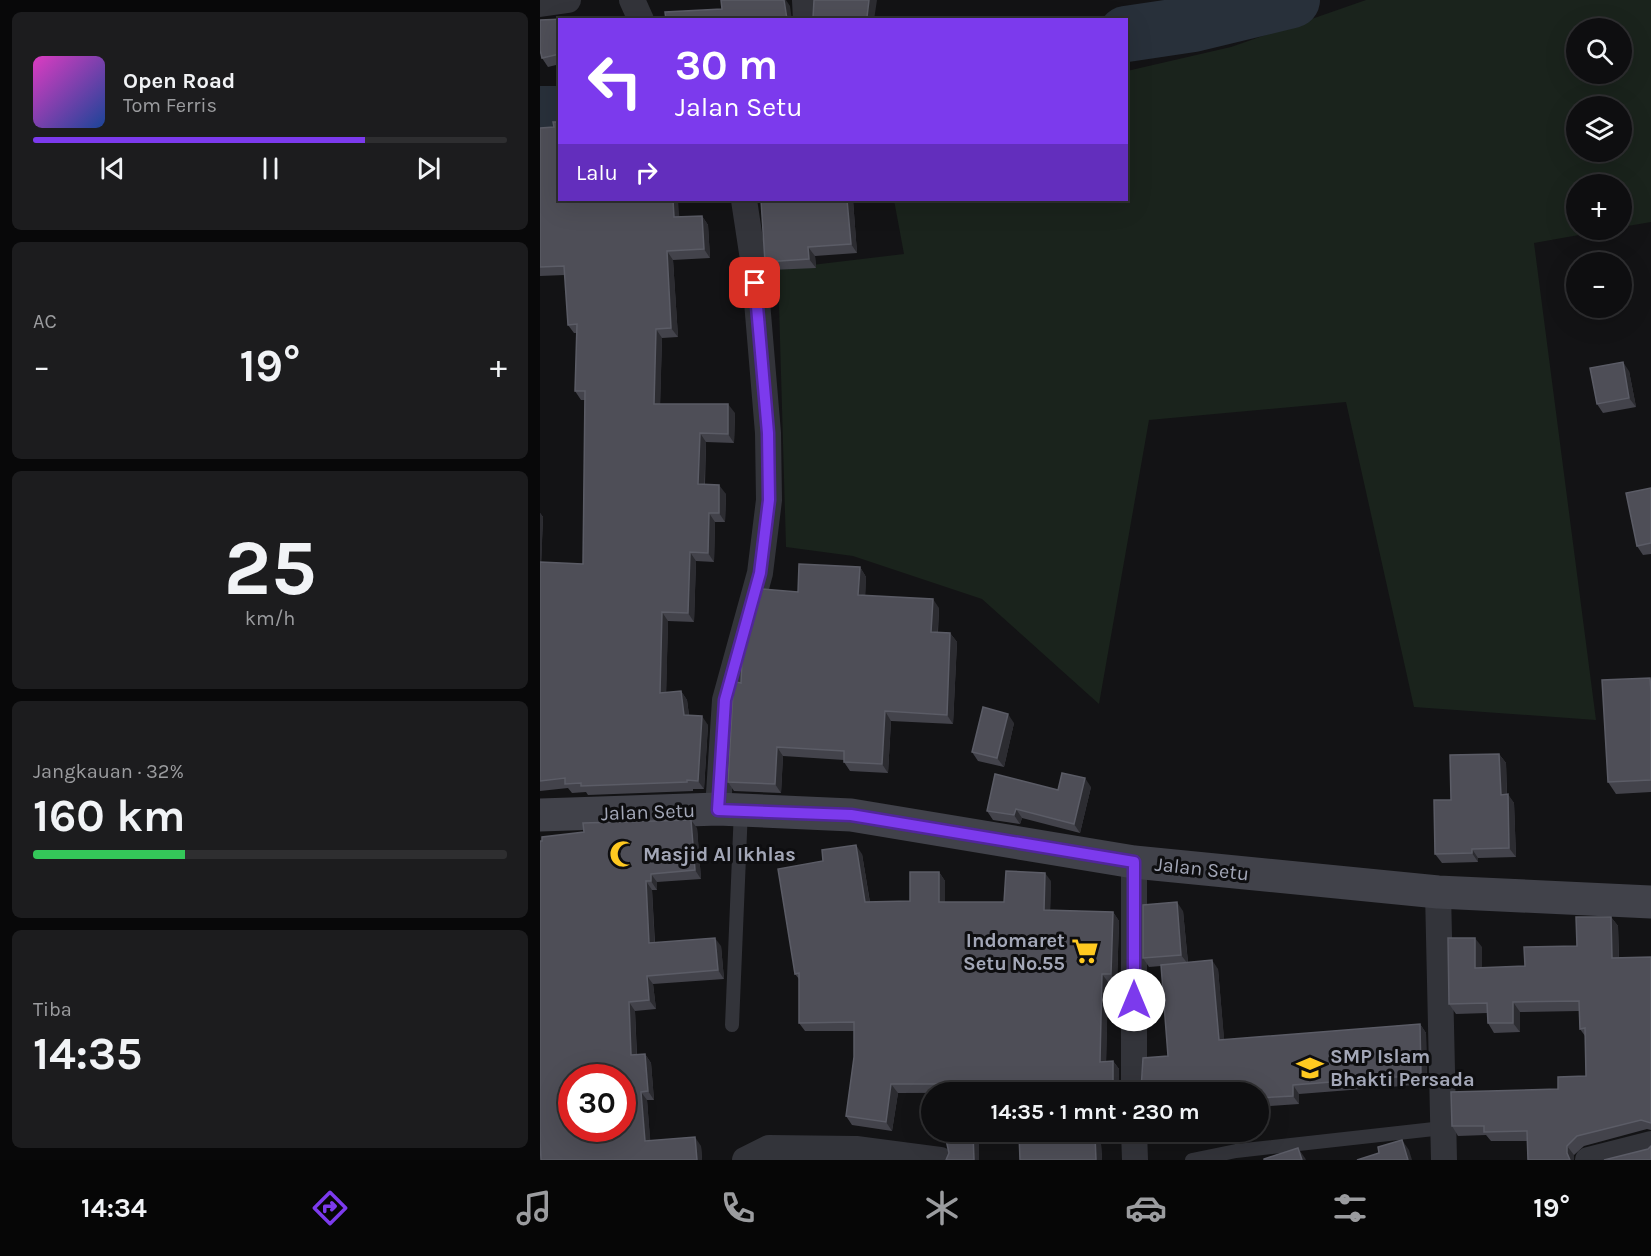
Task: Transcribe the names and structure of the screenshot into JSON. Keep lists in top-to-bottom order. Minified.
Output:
{"streets":{"main road":["Jalan Setu"]},"places":{"mosque":["Masjid Al Ikhlas"],"supermarket":["Indomaret Setu No.55"],"school or university":["SMP Islam Bhakti Persada"]},"page":{"map_buttons":["+","−"],"turn":["30 m","Jalan Setu"],"song":["Open Road","Tom Ferris"],"then":"Lalu","tile":["AC",["25","km/h"],["Jangkauan · 32%","160 km"],["Tiba","14:35"]],"heat":["−","19°","+"],"limit":"30","trip":"14:35 · 1 mnt · 230 m","tabs":["14:34","19°"]}}
